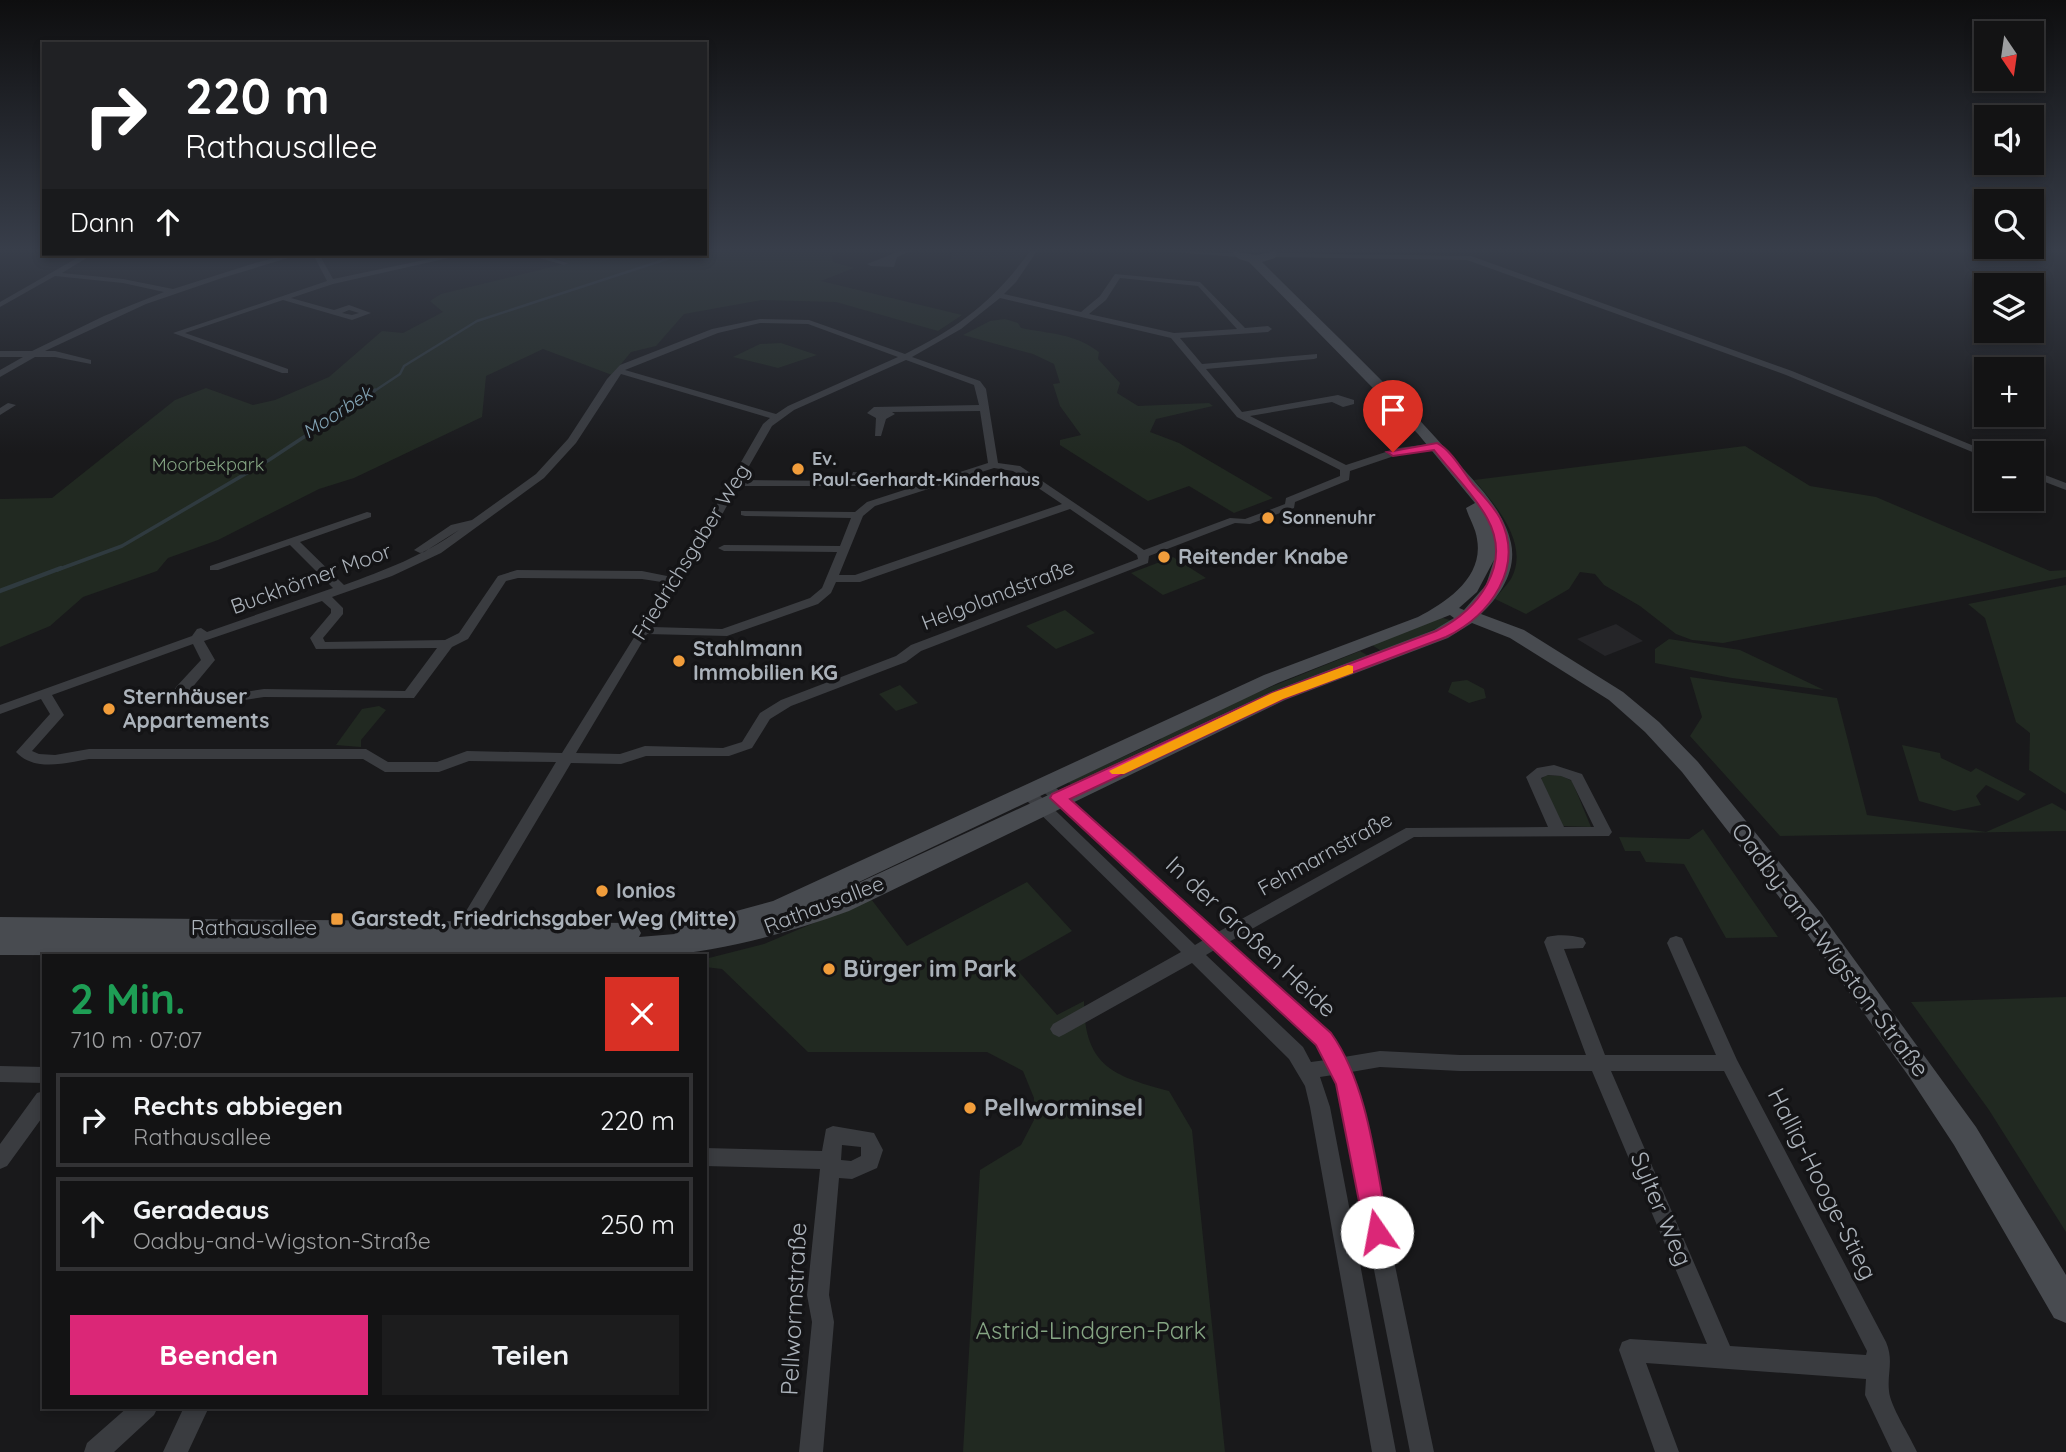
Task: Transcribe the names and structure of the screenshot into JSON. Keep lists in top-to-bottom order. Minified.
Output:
{"streets":{"main road":["Rathausallee","Oadby-and-Wigston-Straße"],"street":["Friedrichsgaber Weg","Buckhörner Moor","Helgolandstraße","Fehmarnstraße","In der Großen Heide","Hallig-Hooge-Stieg","Sylter Weg","Pellwormstraße"]},"crossings":[["Friedrichsgaber Weg","Helgolandstraße"],["Friedrichsgaber Weg","Rathausallee"],["Fehmarnstraße","In der Großen Heide"],["Rathausallee","In der Großen Heide"],["Rathausallee","Oadby-and-Wigston-Straße"]],"water":["Moorbek"],"parks":["Moorbekpark","Astrid-Lindgren-Park"],"places":{"other":["Ev. Paul-Gerhardt-Kinderhaus","Sonnenuhr","Reitender Knabe","Stahlmann Immobilien KG","Sternhäuser Appartements","Ionios","Bürger im Park","Pellworminsel"],"transit":["Garstedt, Friedrichsgaber Weg (Mitte)"]},"north":"bottom","page":{"map_buttons":["+","−"],"turn":["220 m","Rathausallee"],"then":"Dann","heading":["2 Min.","710 m · 07:07"],"list":[{"name":"Rechts abbiegen","note":"Rathausallee","value":"220 m"},{"name":"Geradeaus","note":"Oadby-and-Wigston-Straße","value":"250 m"}],"buttons":["Beenden","Teilen"]}}
